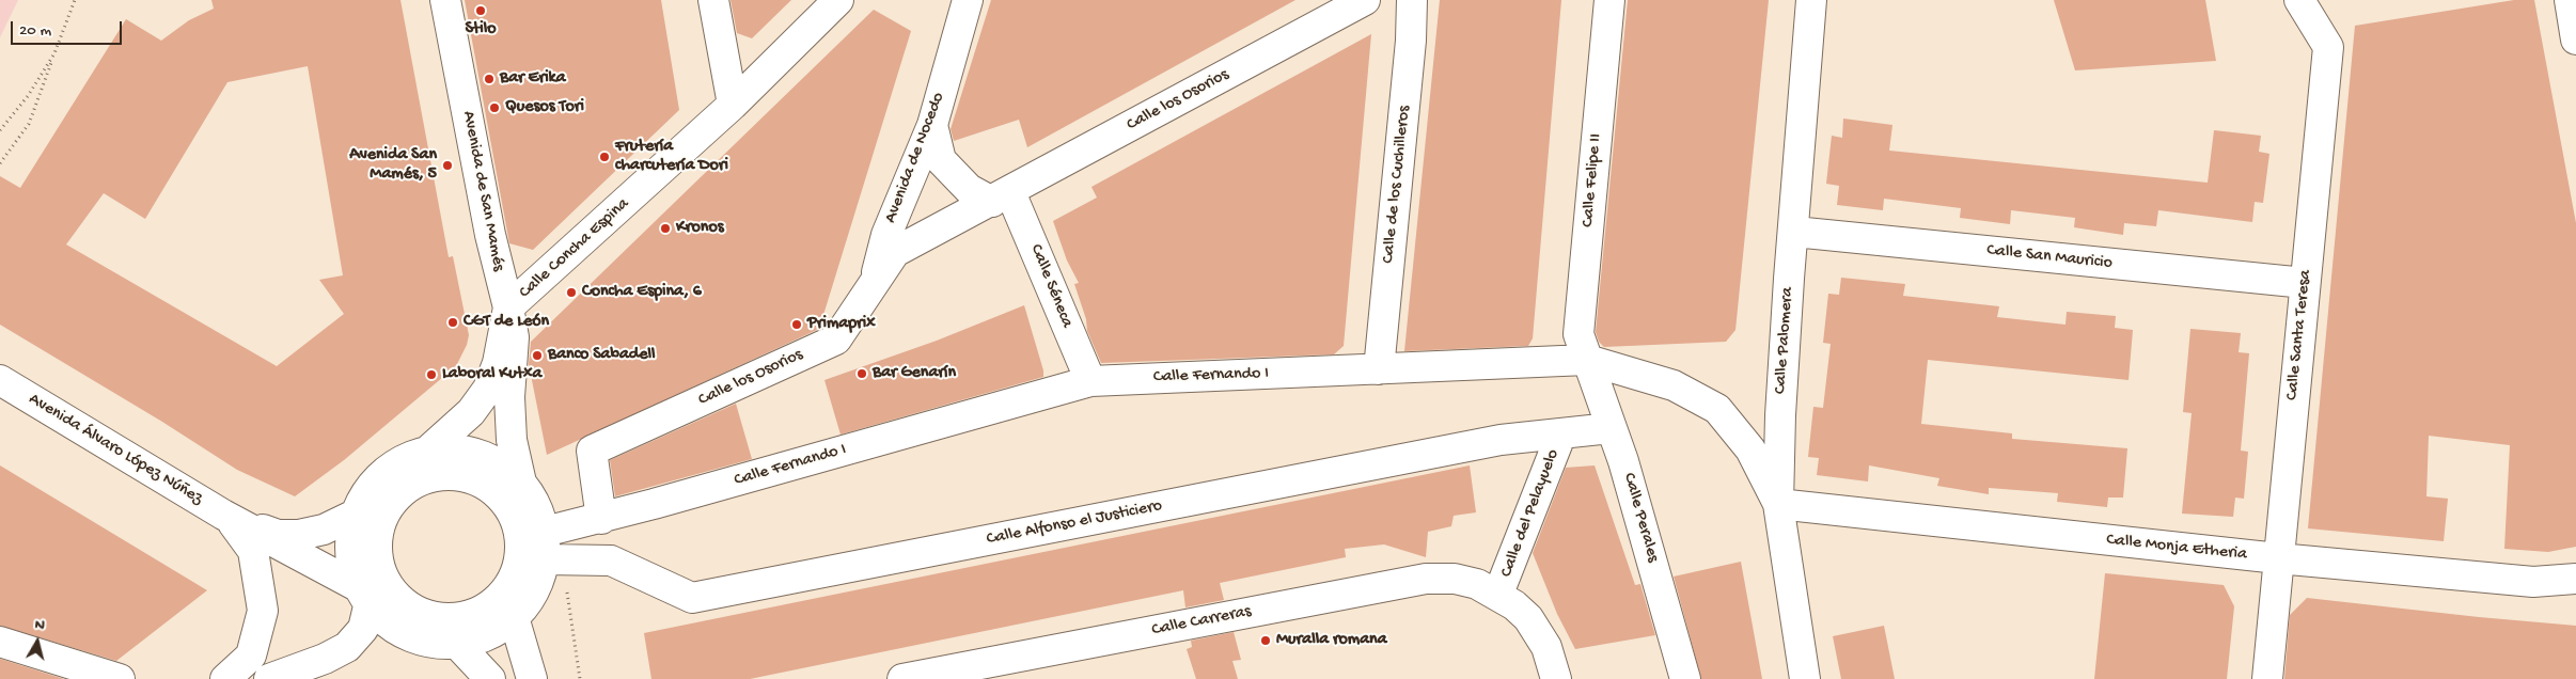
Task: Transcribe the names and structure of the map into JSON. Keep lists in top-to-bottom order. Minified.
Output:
{"streets":{"street":["Calle los Osorios","Avenida de Nocedo","Calle Felipe II","Calle de los Cuchilleros","Avenida de San Mamés","Calle Concha Espina","Calle San Mauricio","Calle Séneca","Calle Santa Teresa","Calle Palomera","Calle Fernando I","Avenida Álvaro López Núñez","Calle del Pelayuelo","Calle Perales","Calle Alfonso el Justiciero","Calle Monja Etheria","Calle Carreras"]},"crossings":[["Calle los Osorios","Avenida de Nocedo"],["Calle los Osorios","Calle Séneca"],["Calle los Osorios","Calle Fernando I"],["Calle Felipe II","Calle Fernando I"],["Calle Felipe II","Calle Perales"],["Calle de los Cuchilleros","Calle Fernando I"],["Avenida de San Mamés","Calle Concha Espina"],["Calle San Mauricio","Calle Santa Teresa"],["Calle San Mauricio","Calle Palomera"],["Calle Séneca","Calle Fernando I"],["Calle Santa Teresa","Calle Monja Etheria"],["Calle Palomera","Calle Fernando I"],["Calle Palomera","Calle Monja Etheria"],["Calle Fernando I","Avenida Álvaro López Núñez"],["Calle Fernando I","Calle Perales"],["Calle Fernando I","Calle Alfonso el Justiciero"],["Calle Fernando I","Calle Monja Etheria"],["Avenida Álvaro López Núñez","Calle Alfonso el Justiciero"],["Calle del Pelayuelo","Calle Alfonso el Justiciero"],["Calle del Pelayuelo","Calle Carreras"],["Calle Perales","Calle Alfonso el Justiciero"]],"places":["Stilo","Bar Erika","Quesos Tori","Frutería charcutería Dori","Avenida San Mamés, 5","Kronos","Concha Espina, 6","CGT de León","Primaprix","Banco Sabadell","Bar Genarín","Laboral Kutxa","Muralla romana"],"scale_bar":"20 m","north":"top"}
